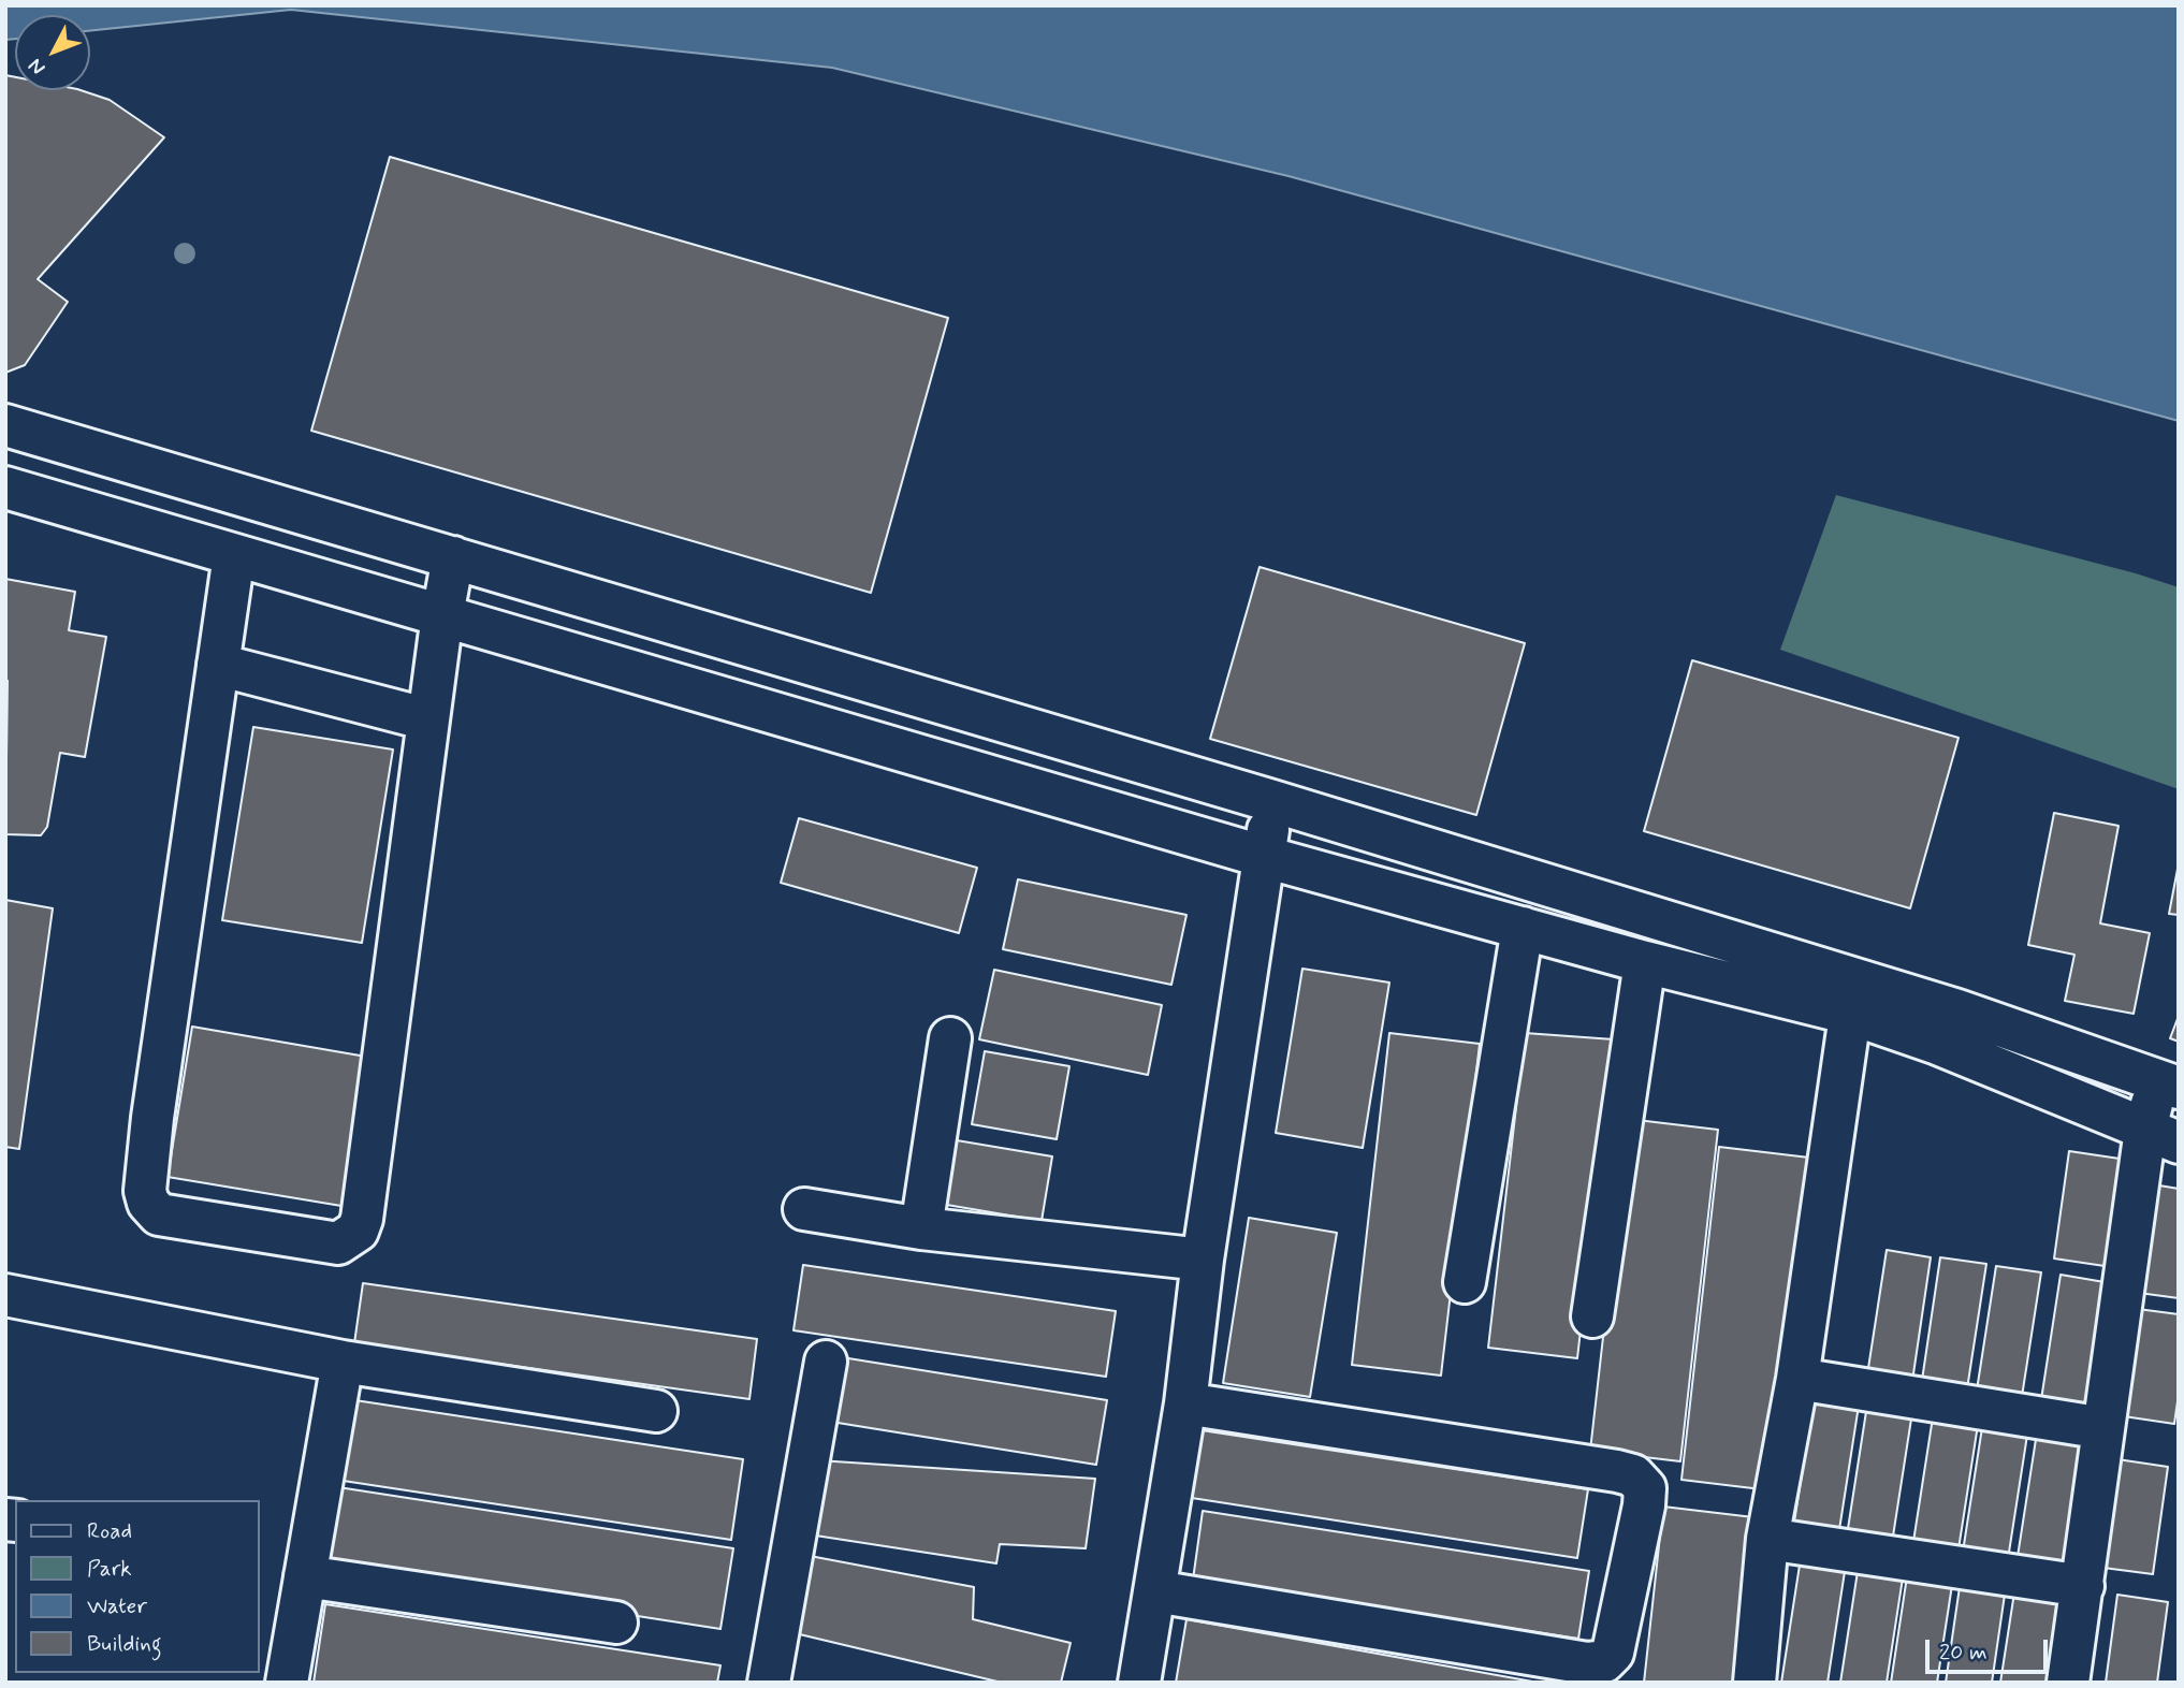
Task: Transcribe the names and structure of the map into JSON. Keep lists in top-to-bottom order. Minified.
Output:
{"legend":["Road","Park","Water","Building"],"scale_bar":"20 m","north":"bottom left"}
